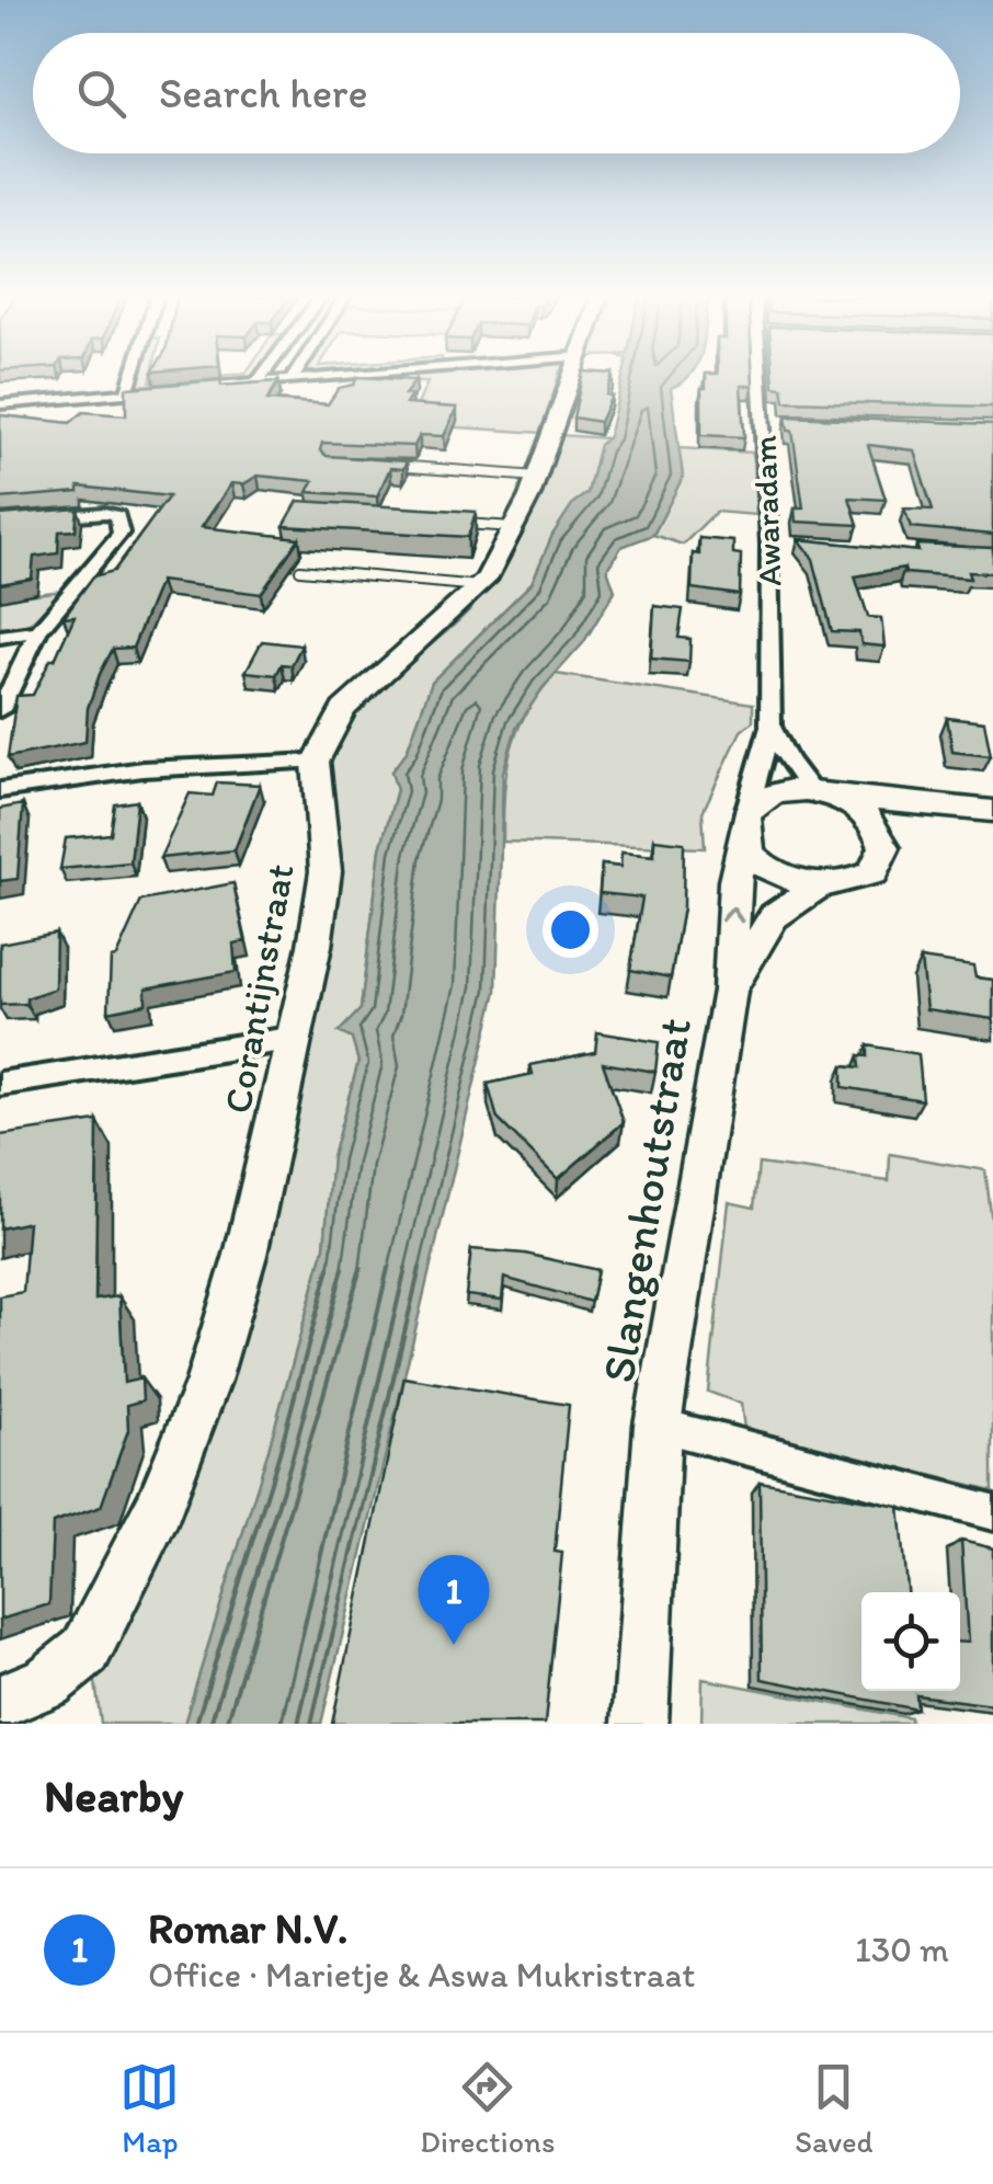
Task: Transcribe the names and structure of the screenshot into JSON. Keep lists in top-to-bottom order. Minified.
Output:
{"streets":{"street":["Awaradam","Corantijnstraat","Slangenhoutstraat"]},"crossings":[["Awaradam","Slangenhoutstraat"]],"page":{"search":"Search here","pins":"1","heading":"Nearby","list":[{"mark":"1","name":"Romar N.V.","note":"Office · Marietje & Aswa Mukristraat","value":"130 m"}],"nav":["Map","Directions","Saved"]}}
